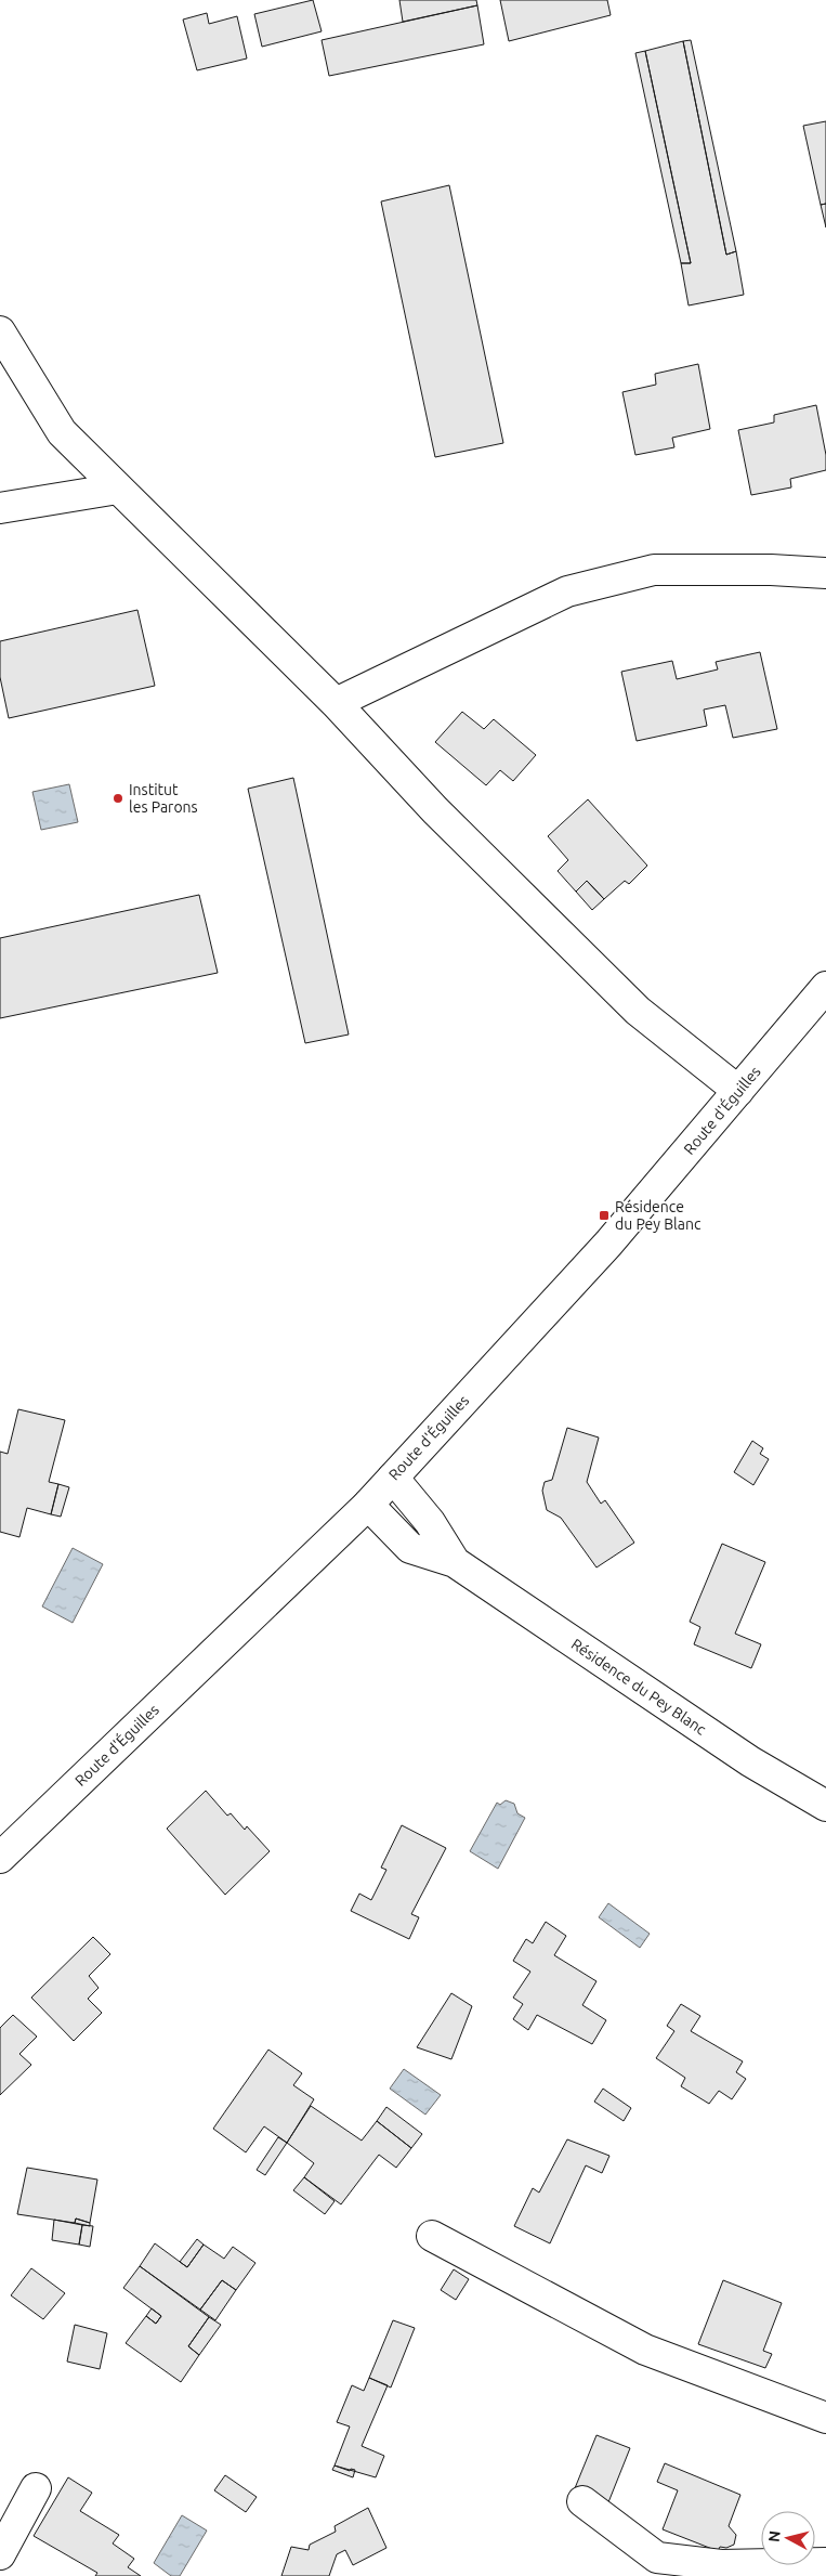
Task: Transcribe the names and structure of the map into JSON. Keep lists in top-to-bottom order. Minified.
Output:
{"streets":{"street":["Route d'Éguilles","Résidence du Pey Blanc"]},"crossings":[["Route d'Éguilles","Résidence du Pey Blanc"]],"places":{"other":["Institut les Parons"],"transit":["Résidence du Pey Blanc"]},"north":"left"}
